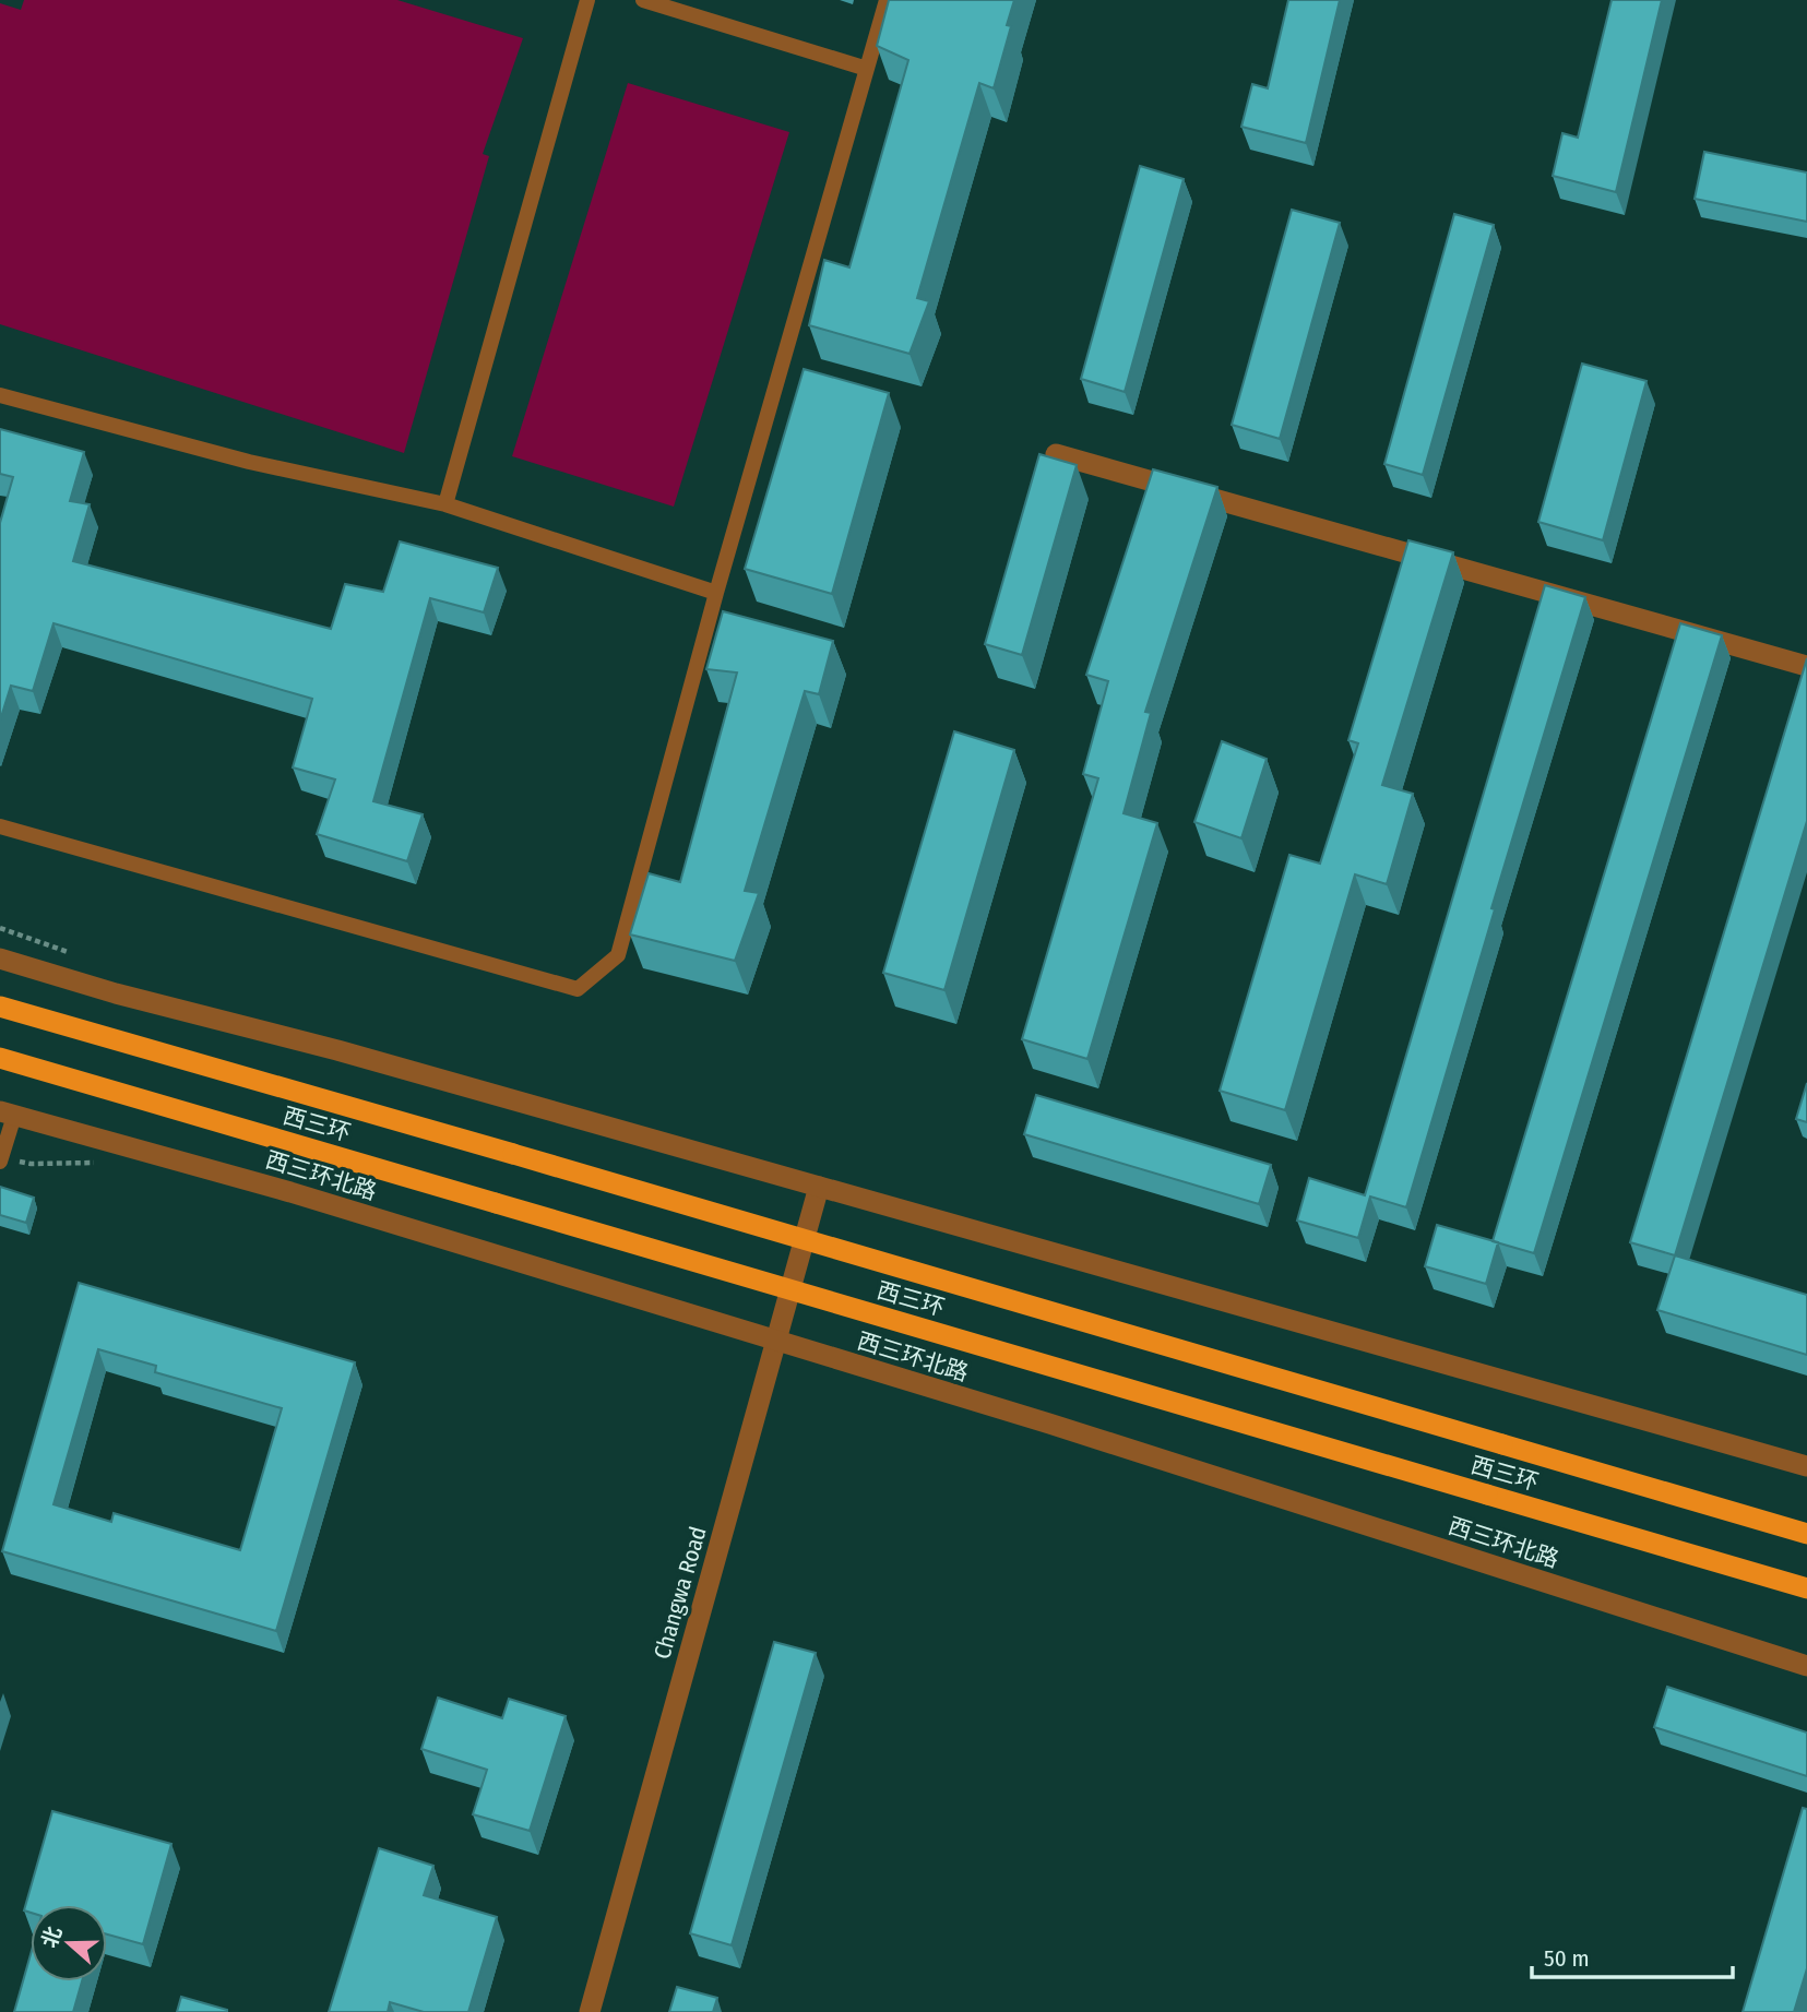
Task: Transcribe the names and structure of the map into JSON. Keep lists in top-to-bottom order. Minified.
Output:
{"streets":{"highway":["西三环"],"street":["西三环北路","Changwa Road"]},"crossings":[["西三环北路","Changwa Road"]],"scale_bar":"50 m","north":"left"}
